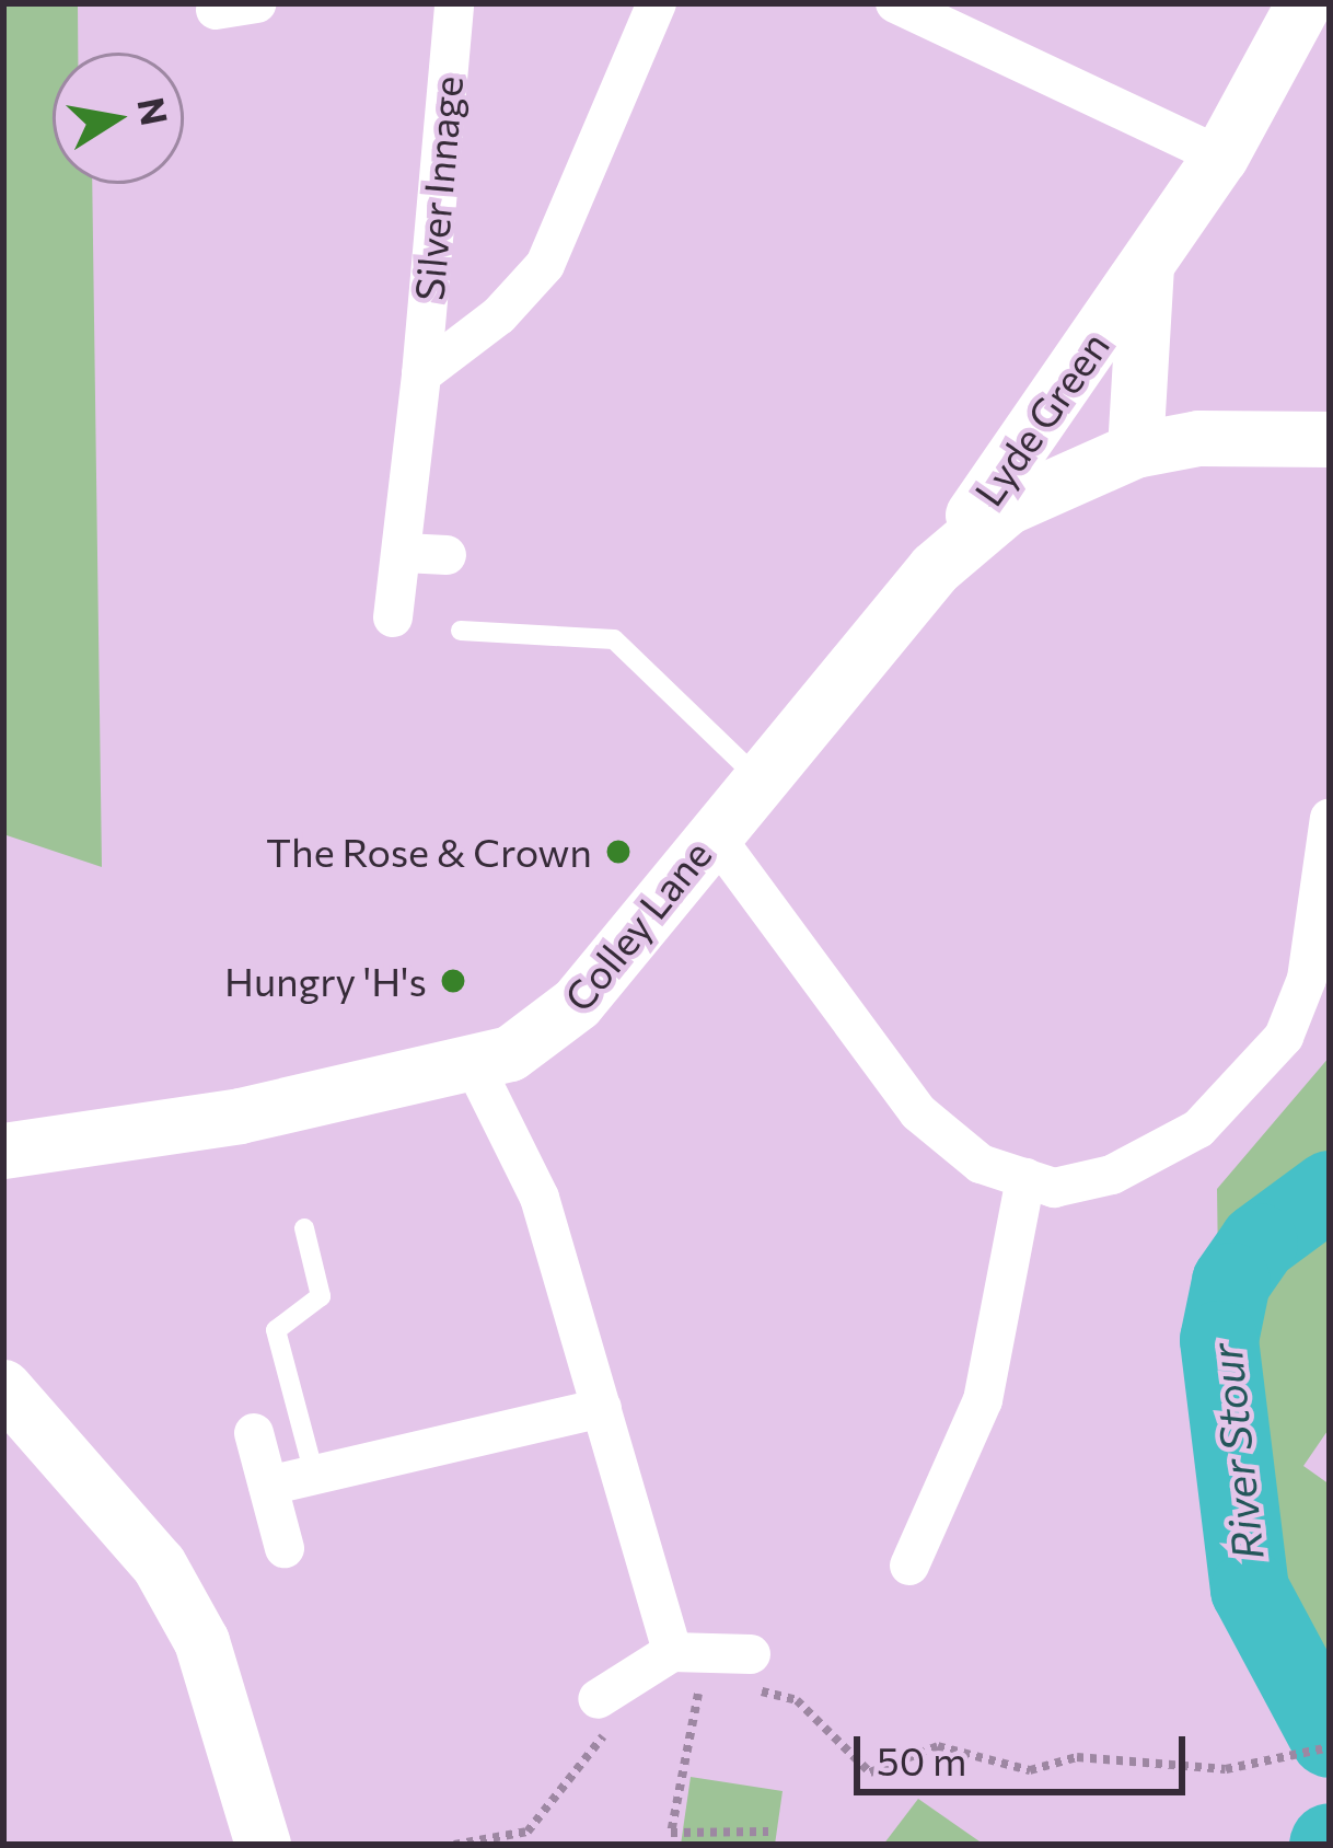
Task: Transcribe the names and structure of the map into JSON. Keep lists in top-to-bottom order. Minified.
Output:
{"streets":{"main road":["Lyde Green","Colley Lane"],"street":["Silver Innage"]},"crossings":[["Lyde Green","Colley Lane"]],"water":["River Stour"],"places":["The Rose & Crown","Hungry 'H's"],"scale_bar":"50 m","north":"right"}
